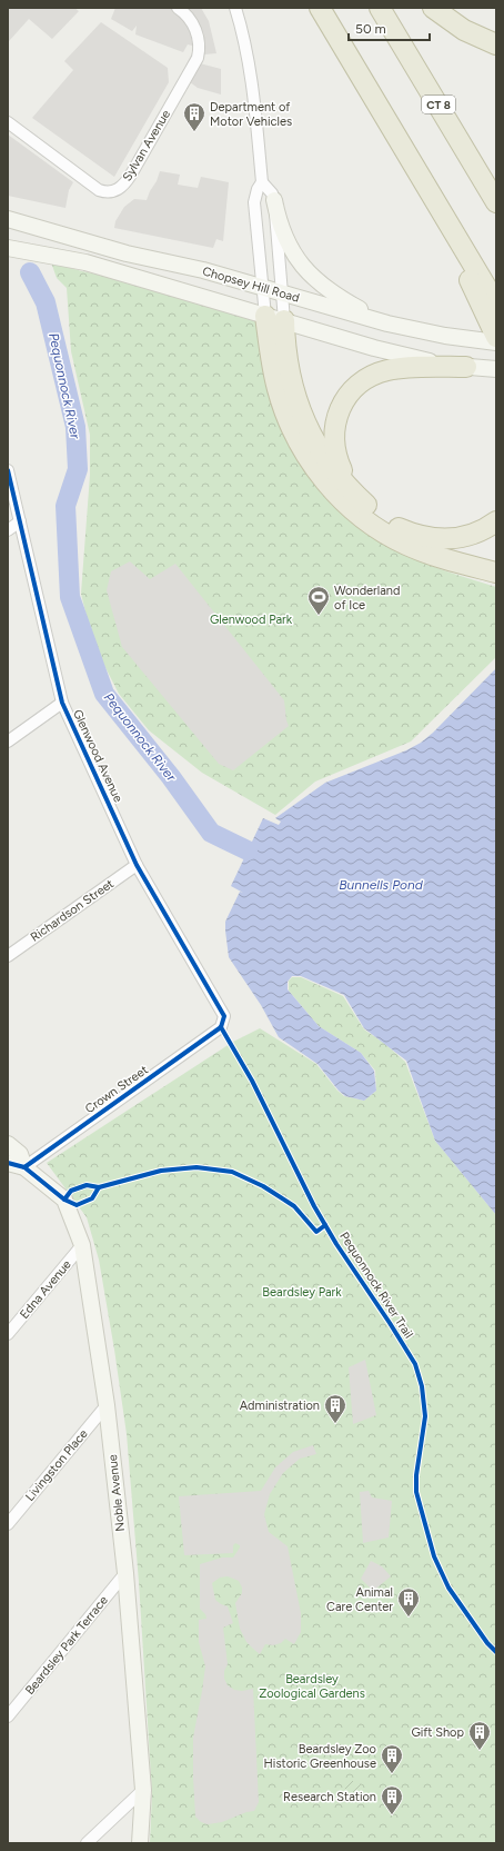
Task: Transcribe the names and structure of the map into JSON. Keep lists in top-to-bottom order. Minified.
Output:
{"streets":{"highway":["CT 8"],"main road":["Chopsey Hill Road","Noble Avenue"],"street":["Sylvan Avenue","Glenwood Avenue","Richardson Street","Crown Street","Edna Avenue","Livingston Place","Beardsley Park Terrace"],"cycle path":["Pequonnock River Trail"]},"crossings":[["Glenwood Avenue","Richardson Street"],["Glenwood Avenue","Crown Street"],["Crown Street","Noble Avenue"],["Edna Avenue","Noble Avenue"],["Livingston Place","Noble Avenue"],["Noble Avenue","Beardsley Park Terrace"]],"water":["Pequonnock River","Bunnells Pond"],"parks":["Glenwood Park","Beardsley Park","Beardsley Zoological Gardens"],"places":{"building":["Department of Motor Vehicles","Administration","Animal Care Center","Gift Shop","Beardsley Zoo Historic Greenhouse","Research Station"],"sports":["Wonderland of Ice"]},"scale_bar":"50 m"}
